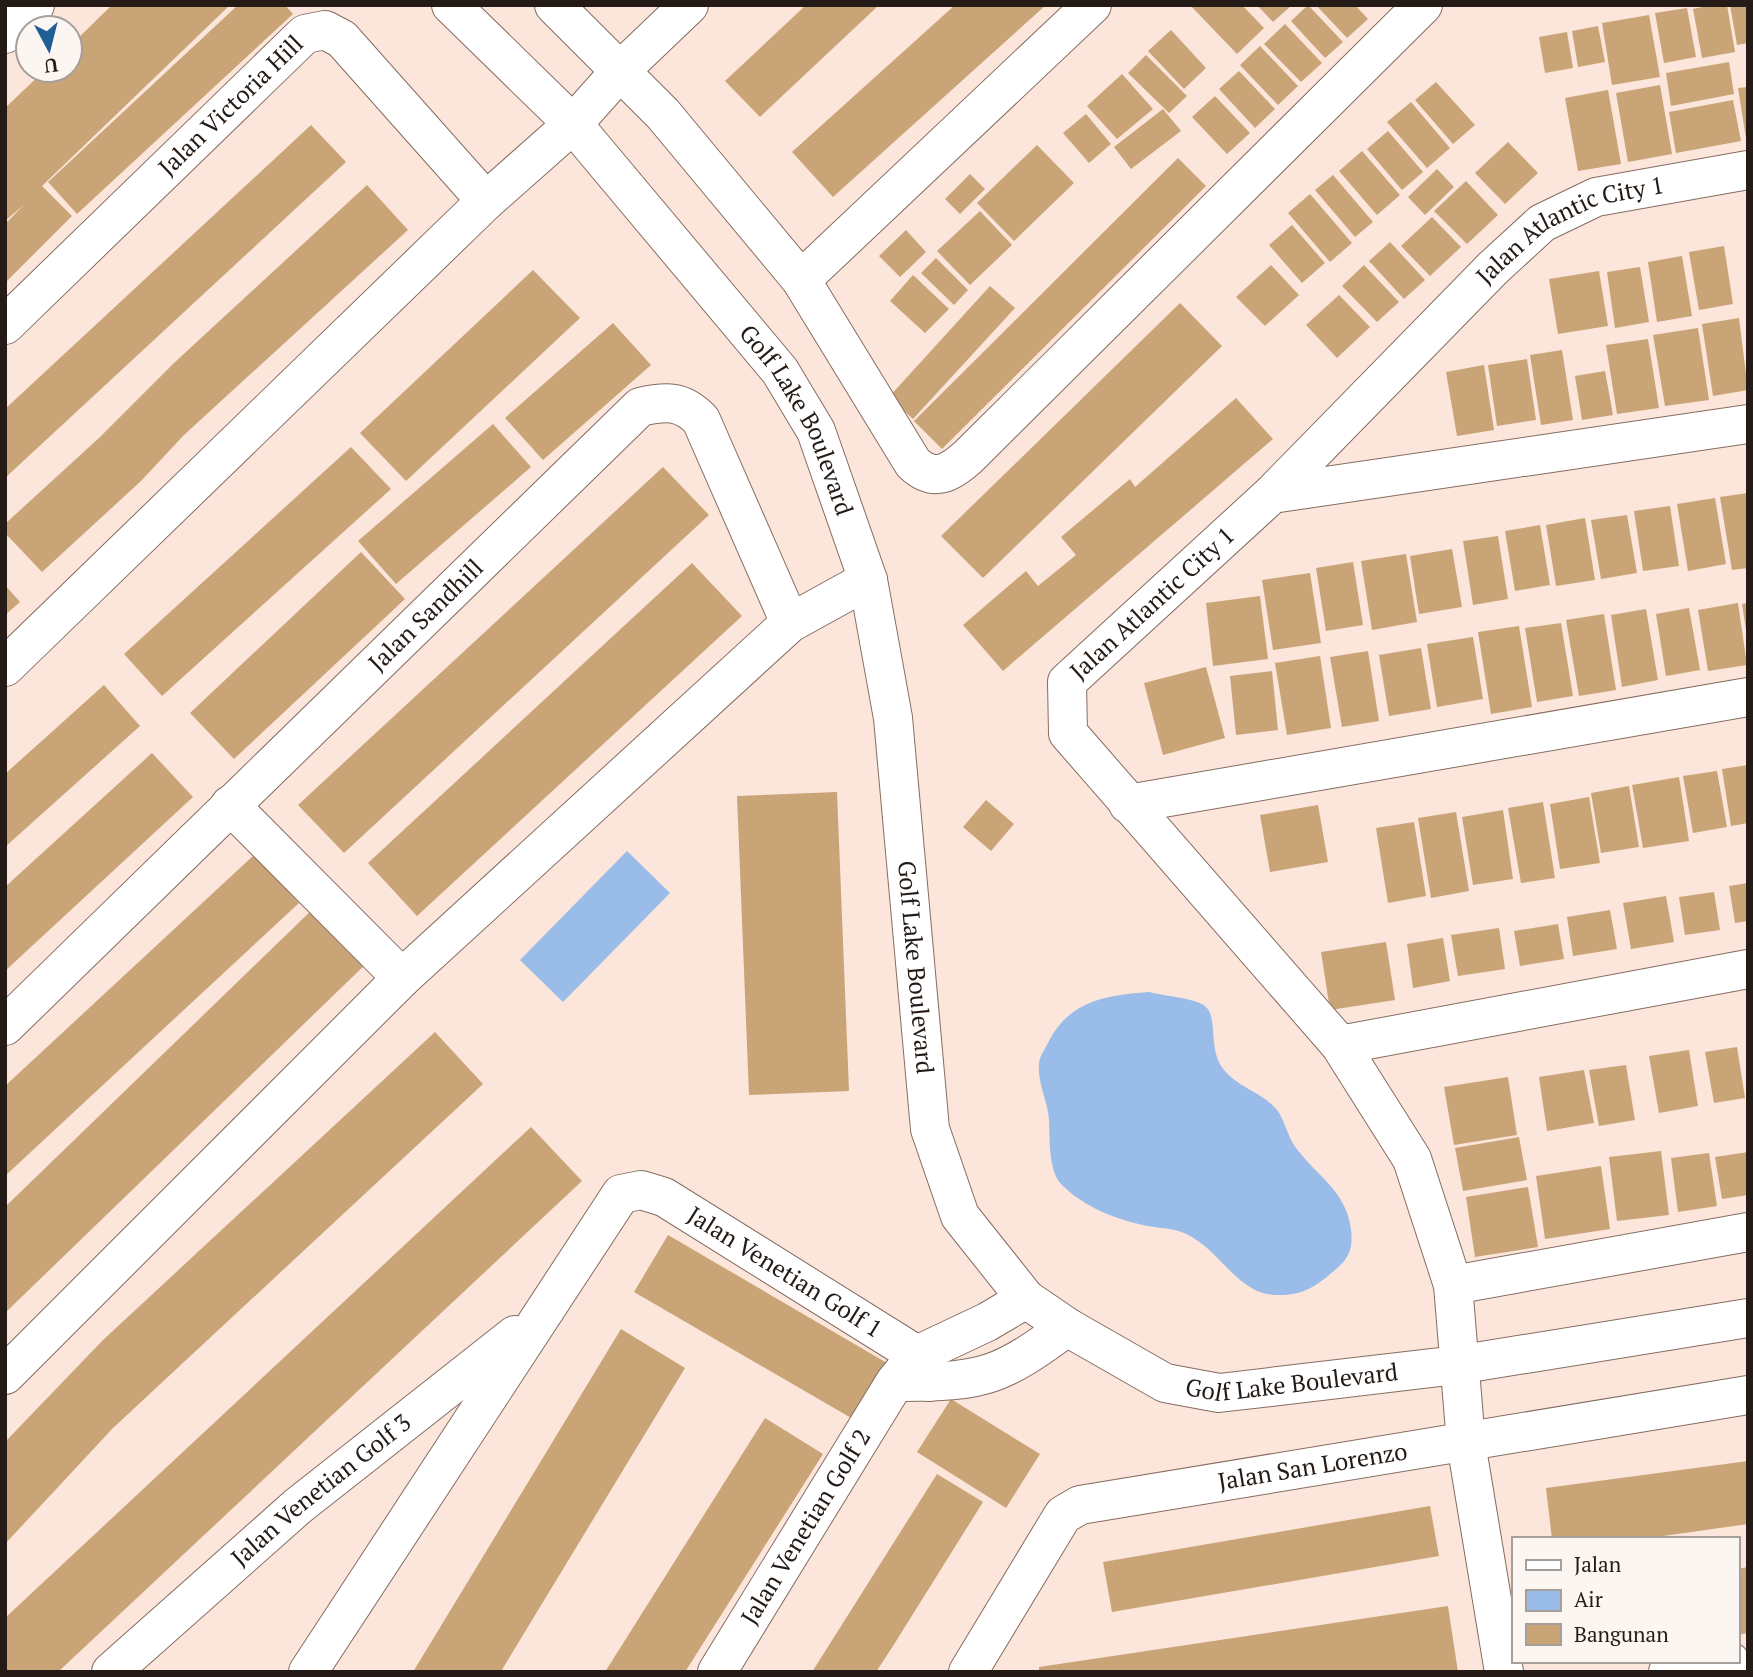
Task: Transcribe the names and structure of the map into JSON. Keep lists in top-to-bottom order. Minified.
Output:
{"streets":{"street":["Jalan Victoria Hill","Jalan Atlantic City 1","Golf Lake Boulevard","Jalan Sandhill","Jalan Venetian Golf 1","Jalan San Lorenzo","Jalan Venetian Golf 3","Jalan Venetian Golf 2"]},"crossings":[["Jalan Atlantic City 1","Golf Lake Boulevard"],["Jalan Atlantic City 1","Jalan San Lorenzo"],["Jalan Venetian Golf 1","Jalan Venetian Golf 3"],["Jalan Venetian Golf 1","Jalan Venetian Golf 2"]],"legend":["Jalan","Air","Bangunan"],"north":"bottom"}
